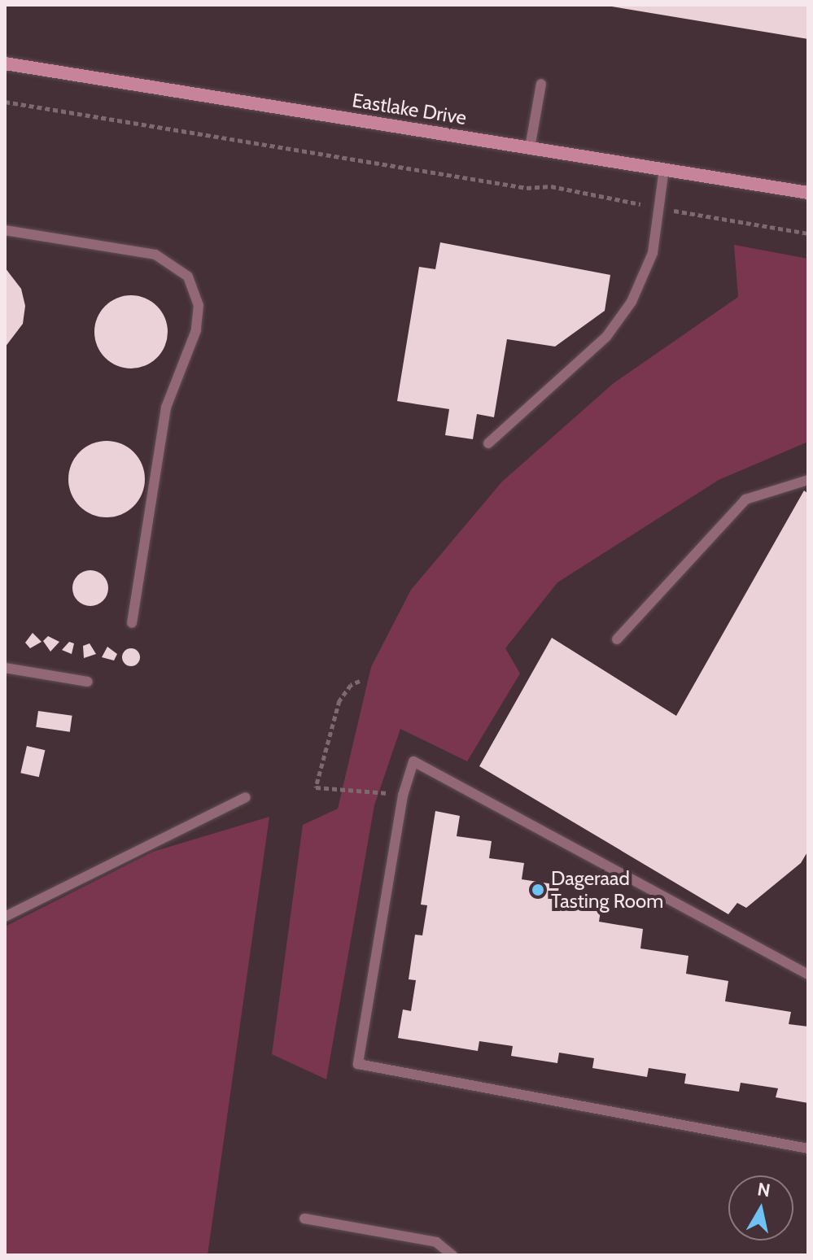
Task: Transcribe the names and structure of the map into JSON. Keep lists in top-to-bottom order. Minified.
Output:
{"streets":{"street":["Eastlake Drive"]},"places":["Dageraad Tasting Room"],"north":"top"}
